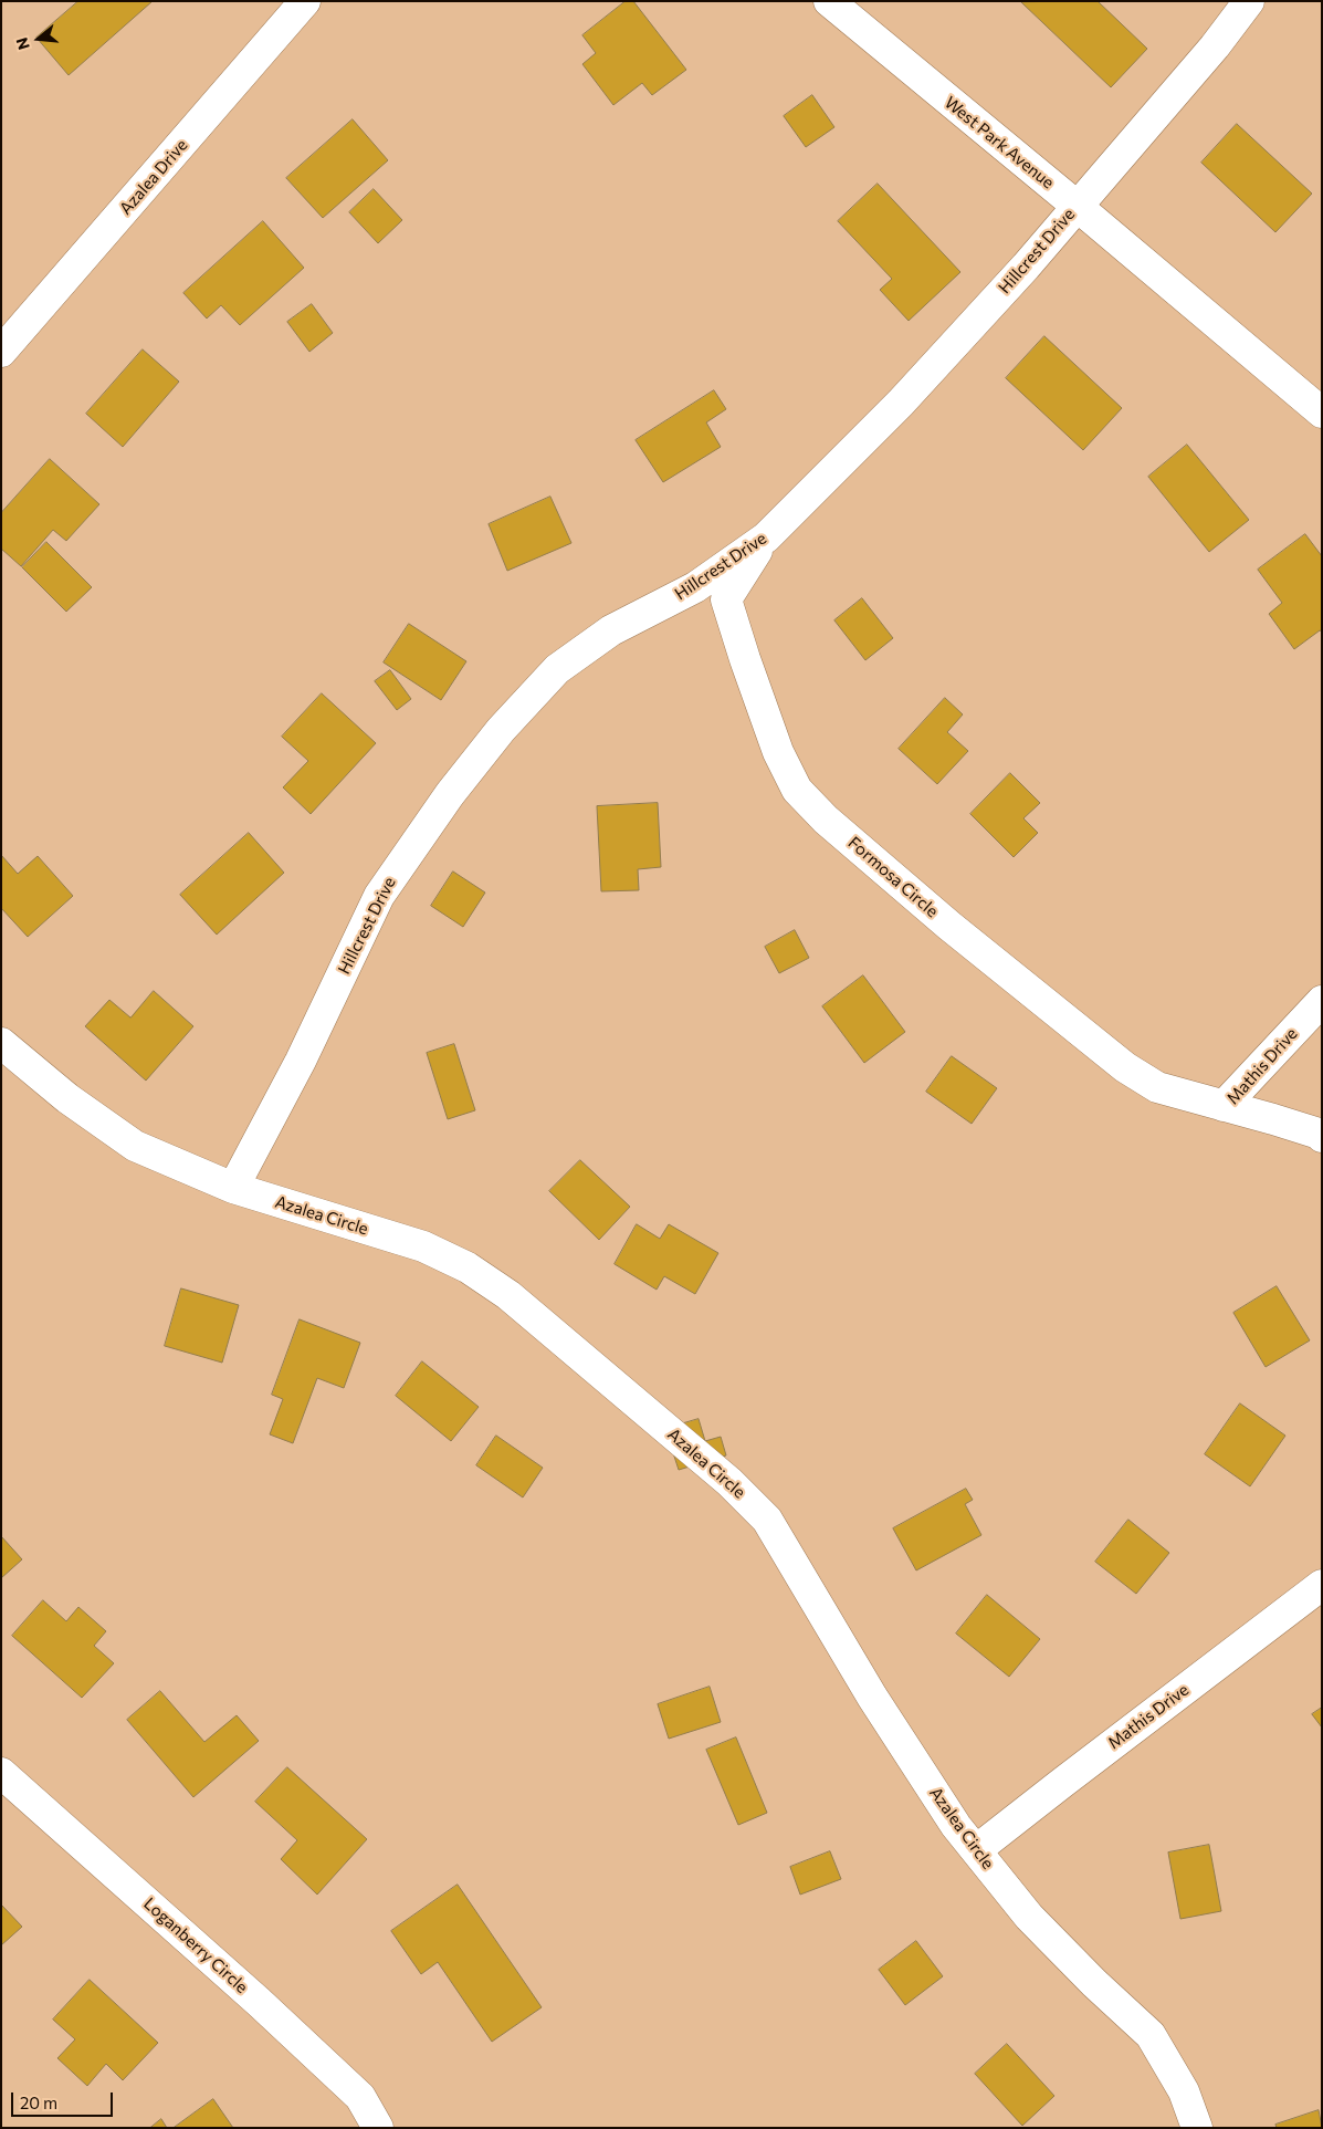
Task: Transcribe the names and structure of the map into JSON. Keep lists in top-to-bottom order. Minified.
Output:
{"streets":{"street":["West Park Avenue","Azalea Drive","Hillcrest Drive","Formosa Circle","Mathis Drive","Azalea Circle","Loganberry Circle"]},"crossings":[["West Park Avenue","Hillcrest Drive"],["Hillcrest Drive","Formosa Circle"],["Hillcrest Drive","Azalea Circle"],["Formosa Circle","Mathis Drive"],["Mathis Drive","Azalea Circle"]],"scale_bar":"20 m","north":"left"}
